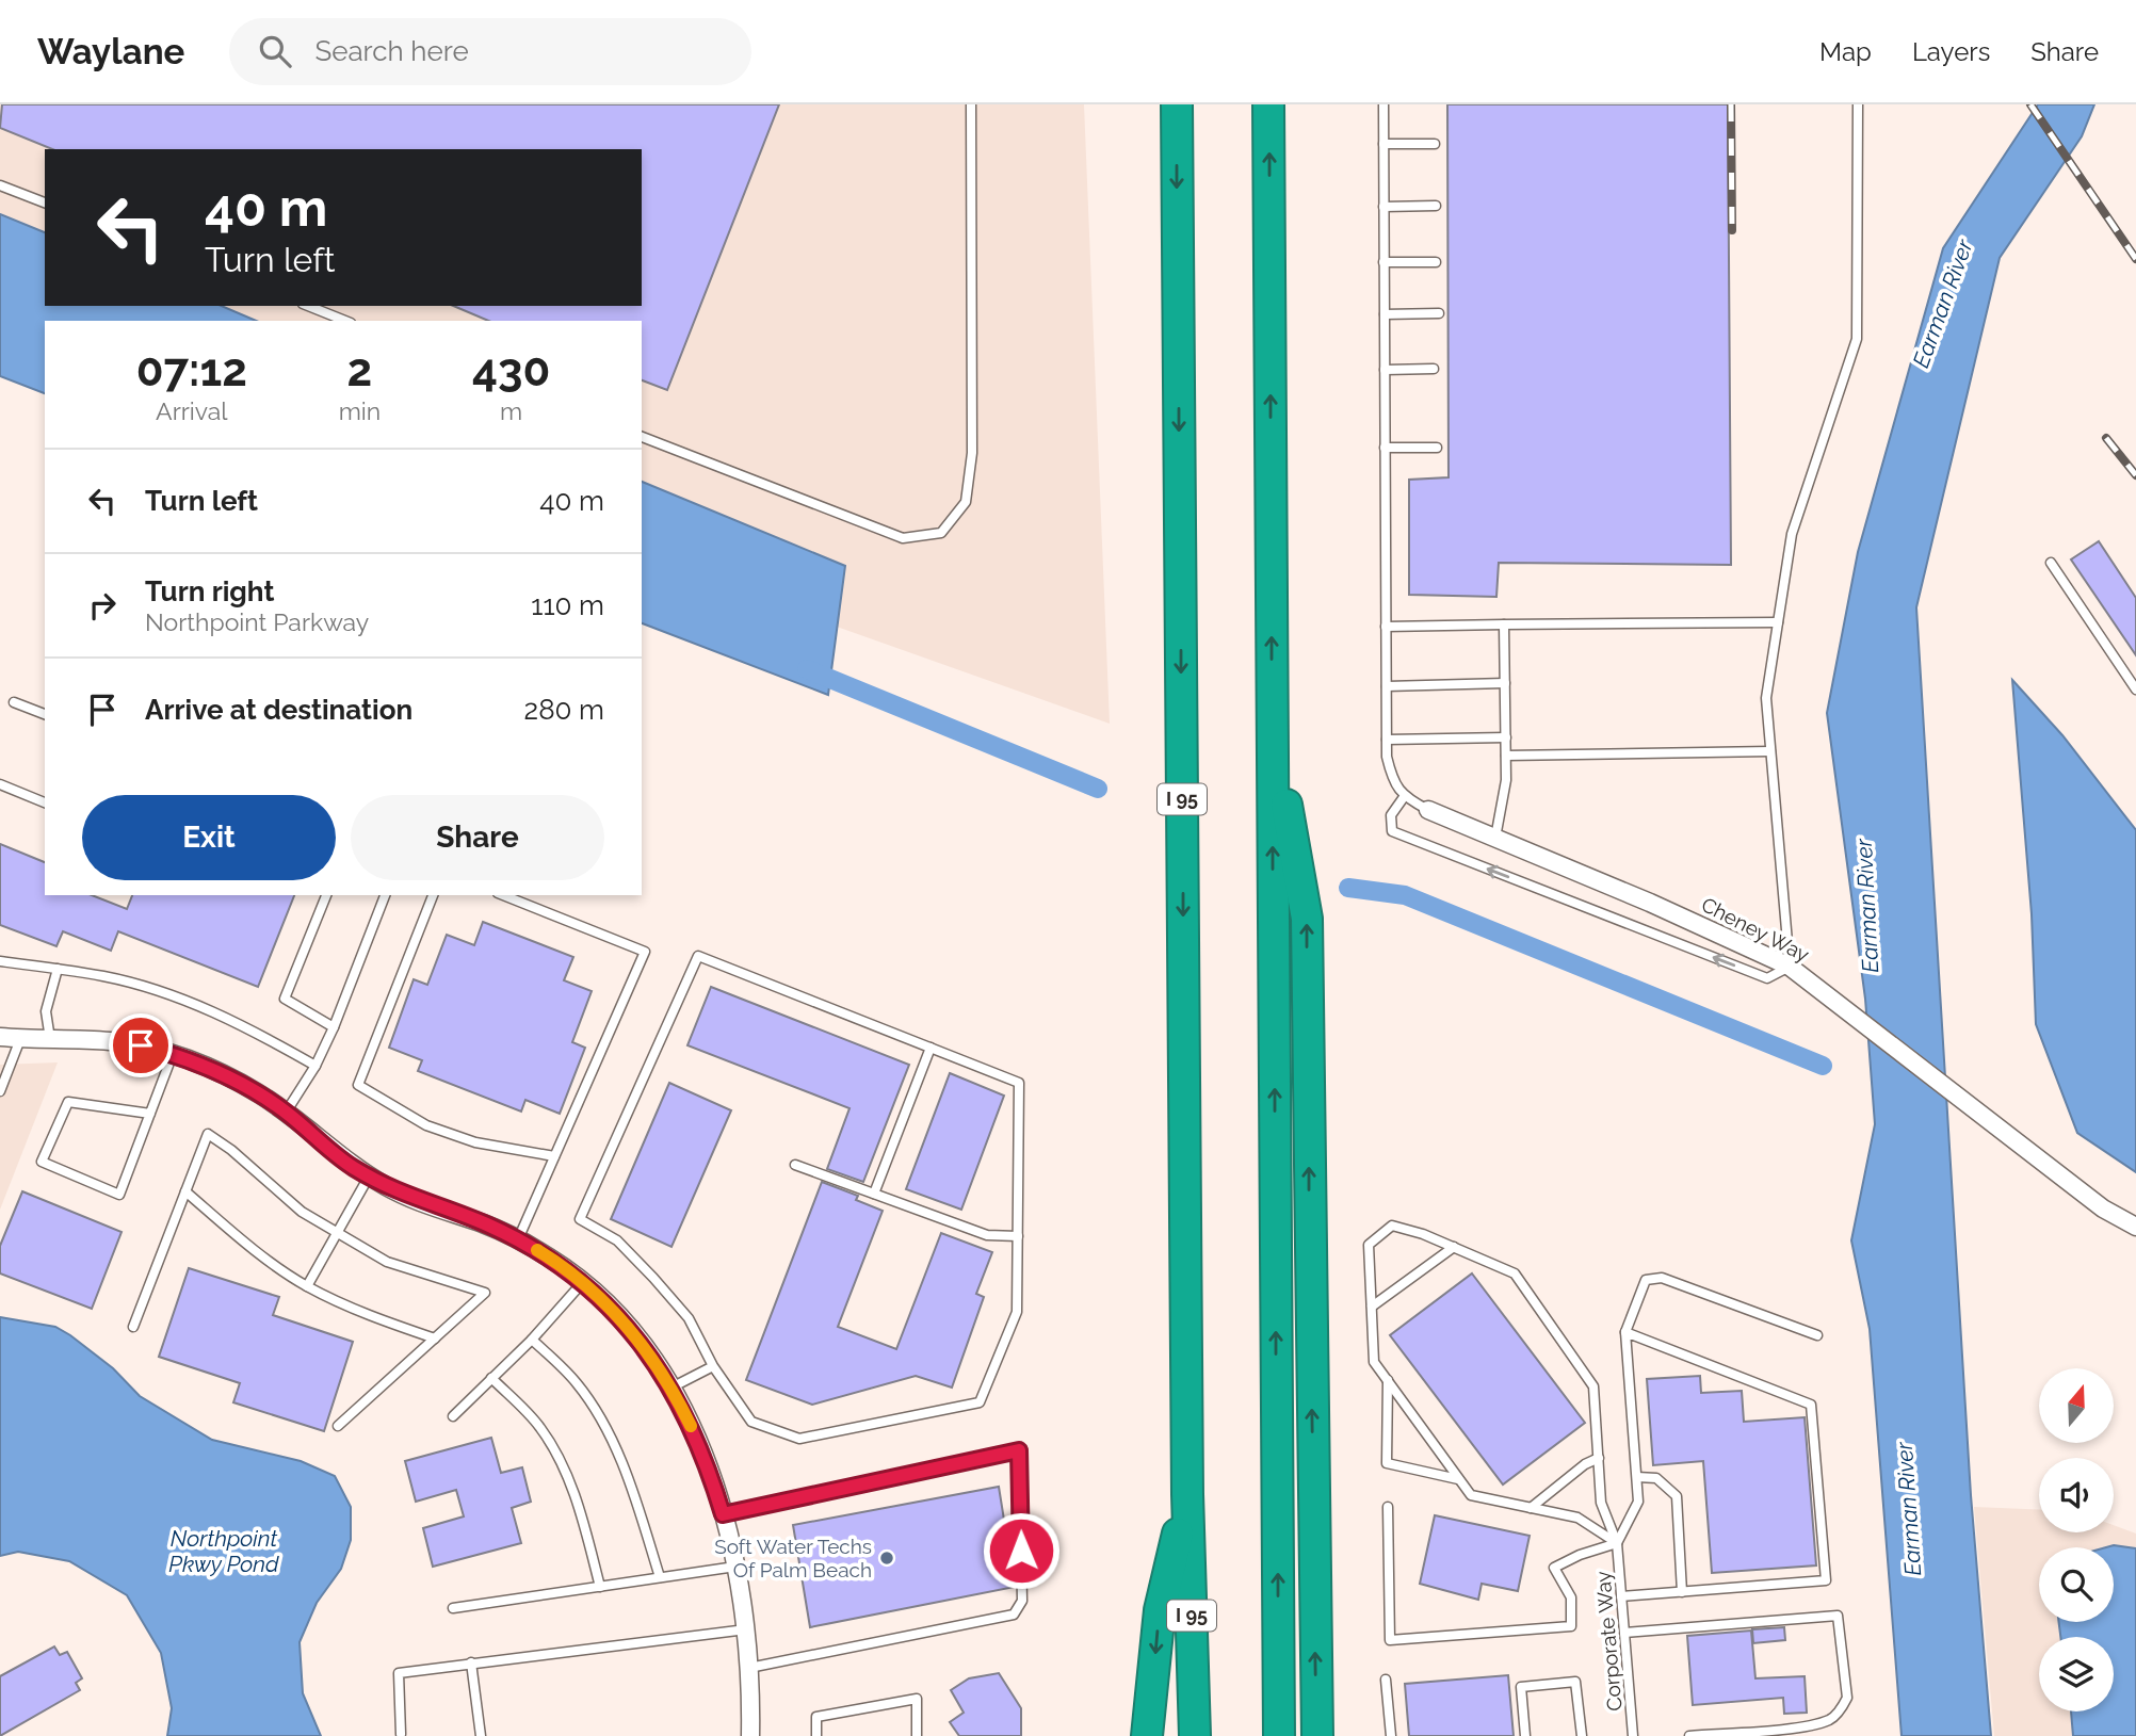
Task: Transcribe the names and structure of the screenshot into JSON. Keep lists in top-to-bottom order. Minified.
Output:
{"streets":{"highway":["I 95"],"street":["Cheney Way"],"lane":["Corporate Way"]},"water":["Earman River","Northpoint Pkwy Pond"],"places":["Soft Water Techs Of Palm Beach"],"north":"top","page":{"header":"Waylane","search":"Search here","nav":["Map","Layers","Share"],"turn":["40 m","Turn left"],"eta":["07:12","Arrival","2","min","430","m"],"list":[{"name":"Turn left","value":"40 m"},{"name":"Turn right","note":"Northpoint Parkway","value":"110 m"},{"name":"Arrive at destination","value":"280 m"}],"buttons":["Exit","Share"]}}
